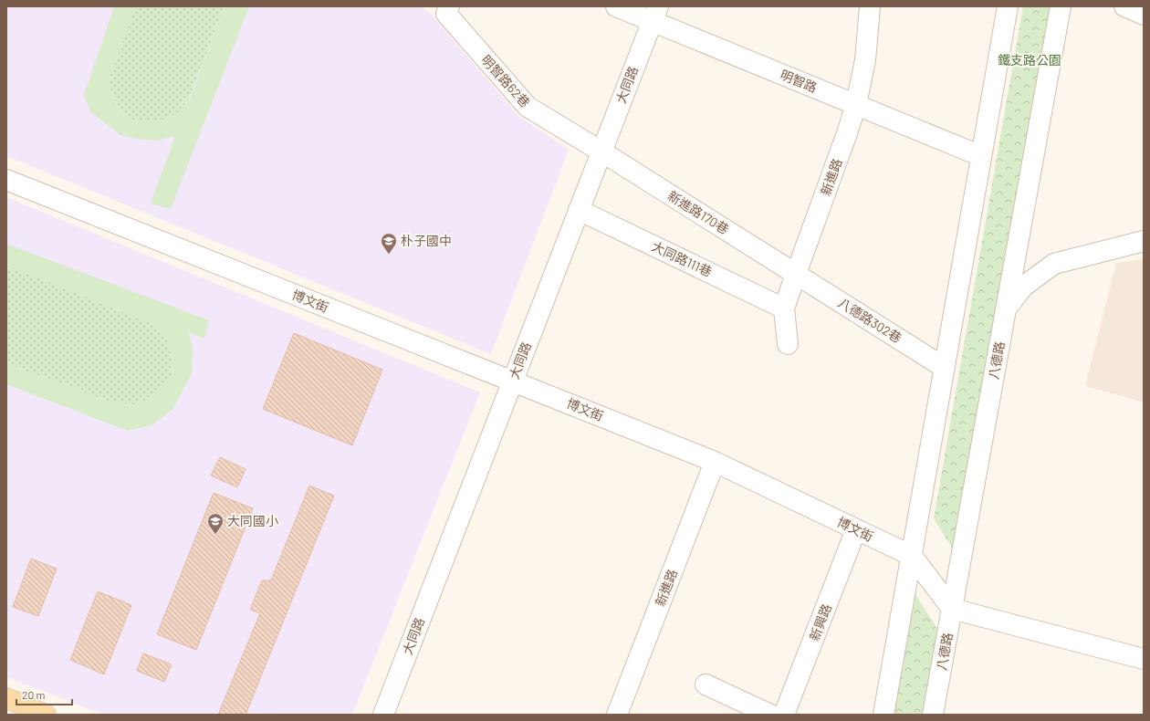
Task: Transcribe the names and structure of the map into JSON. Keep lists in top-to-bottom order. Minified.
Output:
{"streets":{"street":["明智路62巷","明智路","大同路","新進路","新進路170巷","大同路111巷","博文街","八德路302巷","八德路","新興路"]},"crossings":[["明智路62巷","大同路"],["明智路62巷","新進路170巷"],["明智路","大同路"],["明智路","新進路"],["大同路","新進路170巷"],["大同路","大同路111巷"],["大同路","博文街"],["新進路","新進路170巷"],["新進路","大同路111巷"],["新進路","博文街"],["新進路","八德路302巷"],["新進路170巷","八德路302巷"],["博文街","八德路"],["博文街","新興路"]],"parks":["鐵支路公園"],"places":{"school or university":["朴子國中","大同國小"]},"scale_bar":"20 m"}
